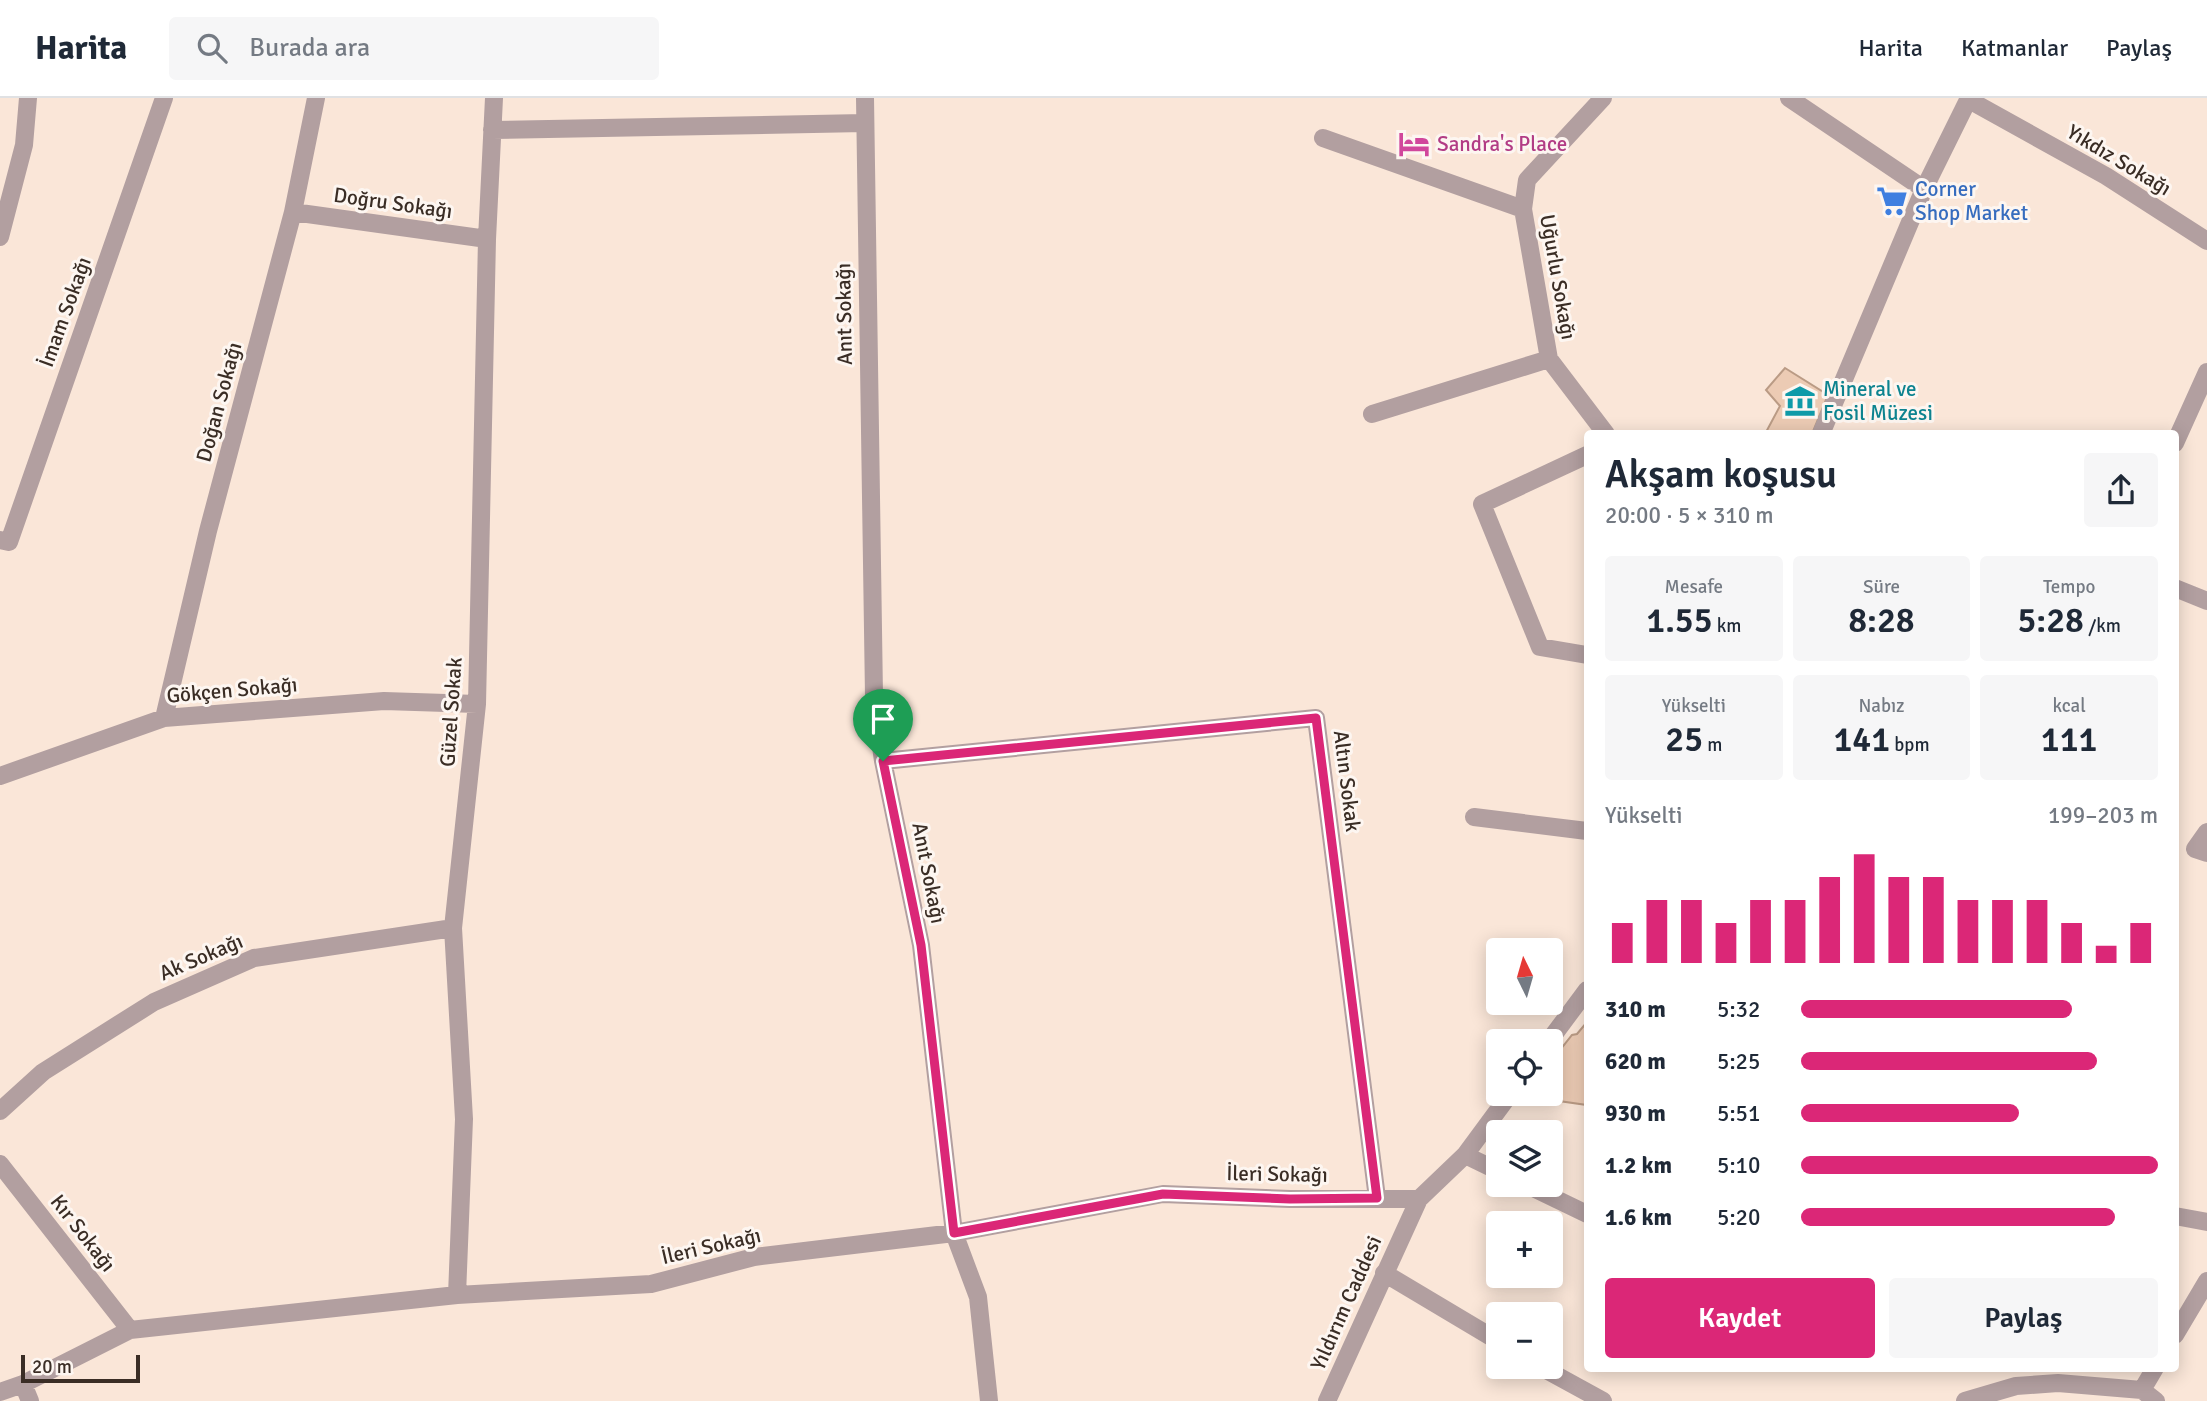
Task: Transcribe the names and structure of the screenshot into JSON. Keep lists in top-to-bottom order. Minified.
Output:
{"streets":{"street":["Yıkdız Sokağı","Doğru Sokağı","Uğurlu Sokağı","İmam Sokağı","Anıt Sokağı","Doğan Sokağı","Gökçen Sokağı","Güzel Sokak","Altın Sokak","Ak Sokağı","İleri Sokağı","Kır Sokağı","Yıldırım Caddesi"]},"crossings":[["Doğru Sokağı","Doğan Sokağı"],["Doğru Sokağı","Güzel Sokak"],["Anıt Sokağı","Altın Sokak"],["Anıt Sokağı","İleri Sokağı"],["Doğan Sokağı","Gökçen Sokağı"],["Gökçen Sokağı","Güzel Sokak"],["Güzel Sokak","Ak Sokağı"],["Güzel Sokak","İleri Sokağı"],["Altın Sokak","İleri Sokağı"],["İleri Sokağı","Kır Sokağı"],["İleri Sokağı","Yıldırım Caddesi"]],"places":{"hotel":["Sandra's Place"],"supermarket":["Corner Shop Market"],"museum":["Mineral ve Fosil Müzesi"]},"scale_bar":"20 m","north":"top","page":{"header":"Harita","search":"Burada ara","nav":["Harita","Katmanlar","Paylaş"],"heading":["Akşam koşusu","20:00 · 5 × 310 m"],"stats":[["Mesafe","1.55 km"],["Süre","8:28"],["Tempo","5:28 /km"],["Yükselti","25 m"],["Nabız","141 bpm"],["kcal","111"]],"chart":["Yükselti","199–203 m"],"map_buttons":["+","−"],"list":[{"name":"310 m","note":"5:32"},{"name":"620 m","note":"5:25"},{"name":"930 m","note":"5:51"},{"name":"1.2 km","note":"5:10"},{"name":"1.6 km","note":"5:20"}],"buttons":["Kaydet","Paylaş"],"scale":"20 m"}}
